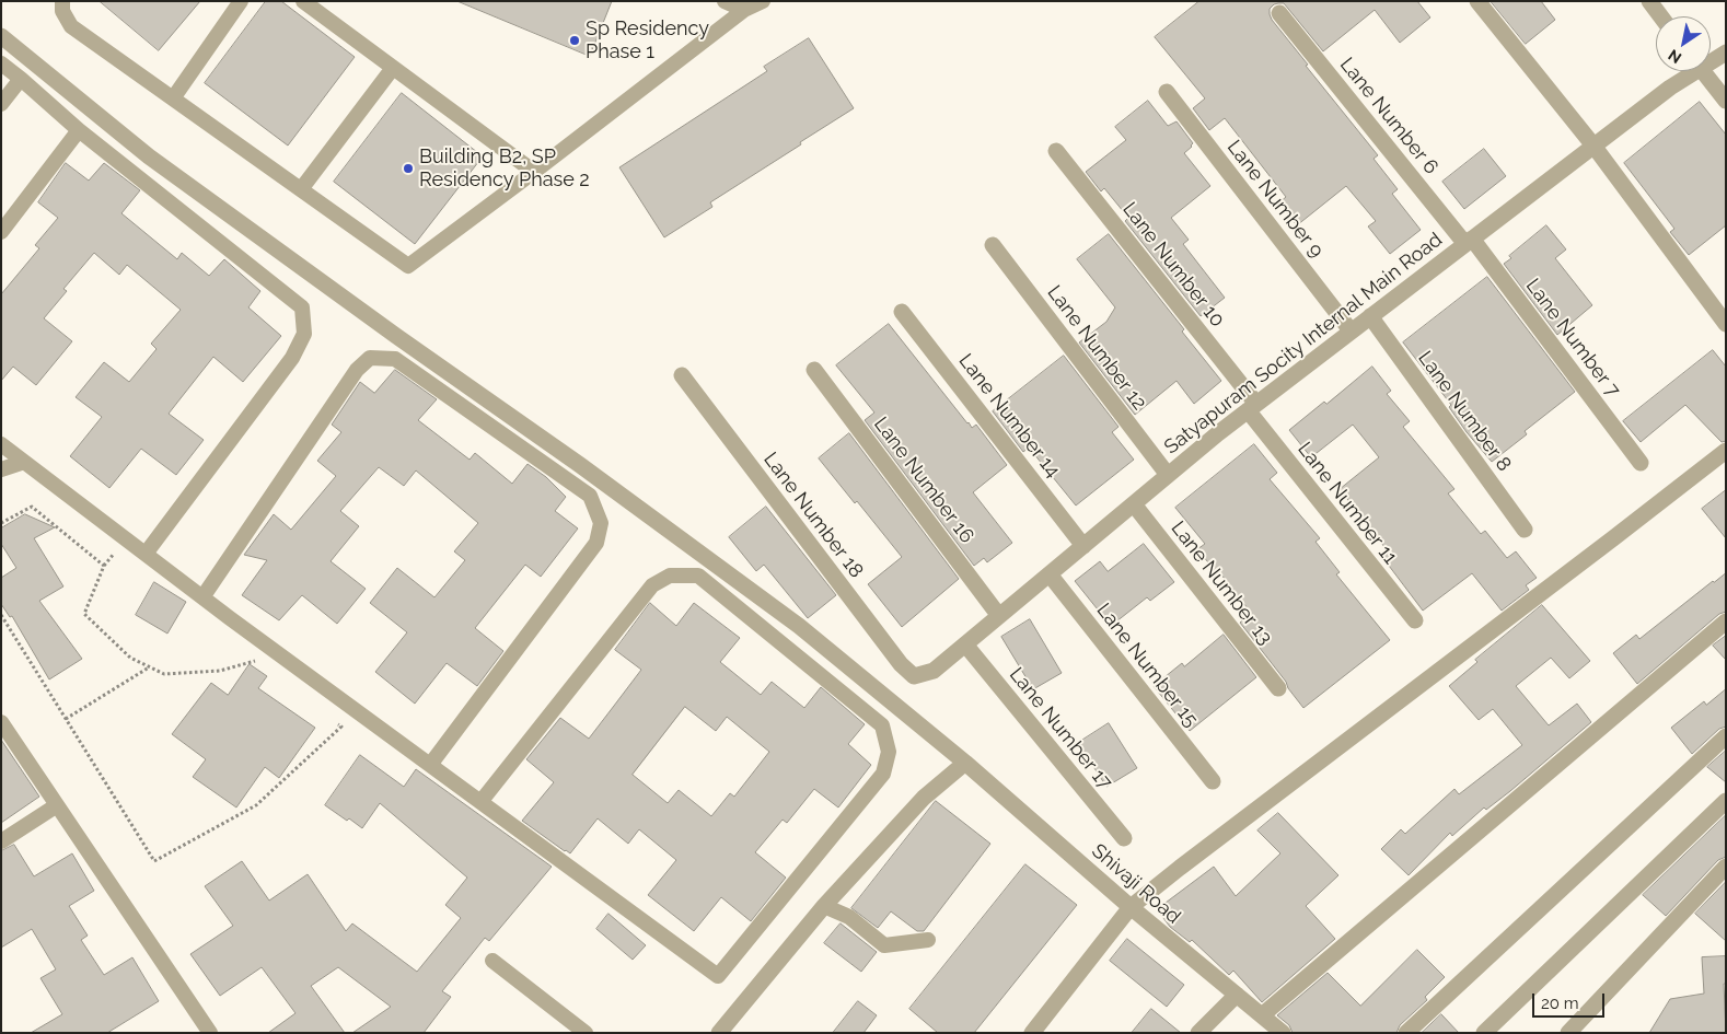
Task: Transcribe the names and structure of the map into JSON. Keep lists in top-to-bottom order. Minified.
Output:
{"streets":{"street":["Lane Number 6","Lane Number 9","Lane Number 10","Lane Number 7","Satyapuram Socity Internal Main Road","Lane Number 12","Lane Number 8","Lane Number 14","Lane Number 16","Lane Number 11","Lane Number 18","Lane Number 13","Lane Number 15","Lane Number 17","Shivaji Road"]},"crossings":[["Lane Number 6","Lane Number 7"],["Lane Number 6","Satyapuram Socity Internal Main Road"],["Lane Number 9","Satyapuram Socity Internal Main Road"],["Lane Number 10","Satyapuram Socity Internal Main Road"],["Lane Number 10","Lane Number 11"],["Lane Number 7","Satyapuram Socity Internal Main Road"],["Satyapuram Socity Internal Main Road","Lane Number 12"],["Satyapuram Socity Internal Main Road","Lane Number 8"],["Satyapuram Socity Internal Main Road","Lane Number 14"],["Satyapuram Socity Internal Main Road","Lane Number 16"],["Satyapuram Socity Internal Main Road","Lane Number 11"],["Satyapuram Socity Internal Main Road","Lane Number 18"],["Satyapuram Socity Internal Main Road","Lane Number 13"],["Satyapuram Socity Internal Main Road","Lane Number 15"],["Satyapuram Socity Internal Main Road","Lane Number 17"]],"places":["Sp Residency Phase 1","Building B2, SP Residency Phase 2"],"scale_bar":"20 m","north":"bottom left"}
